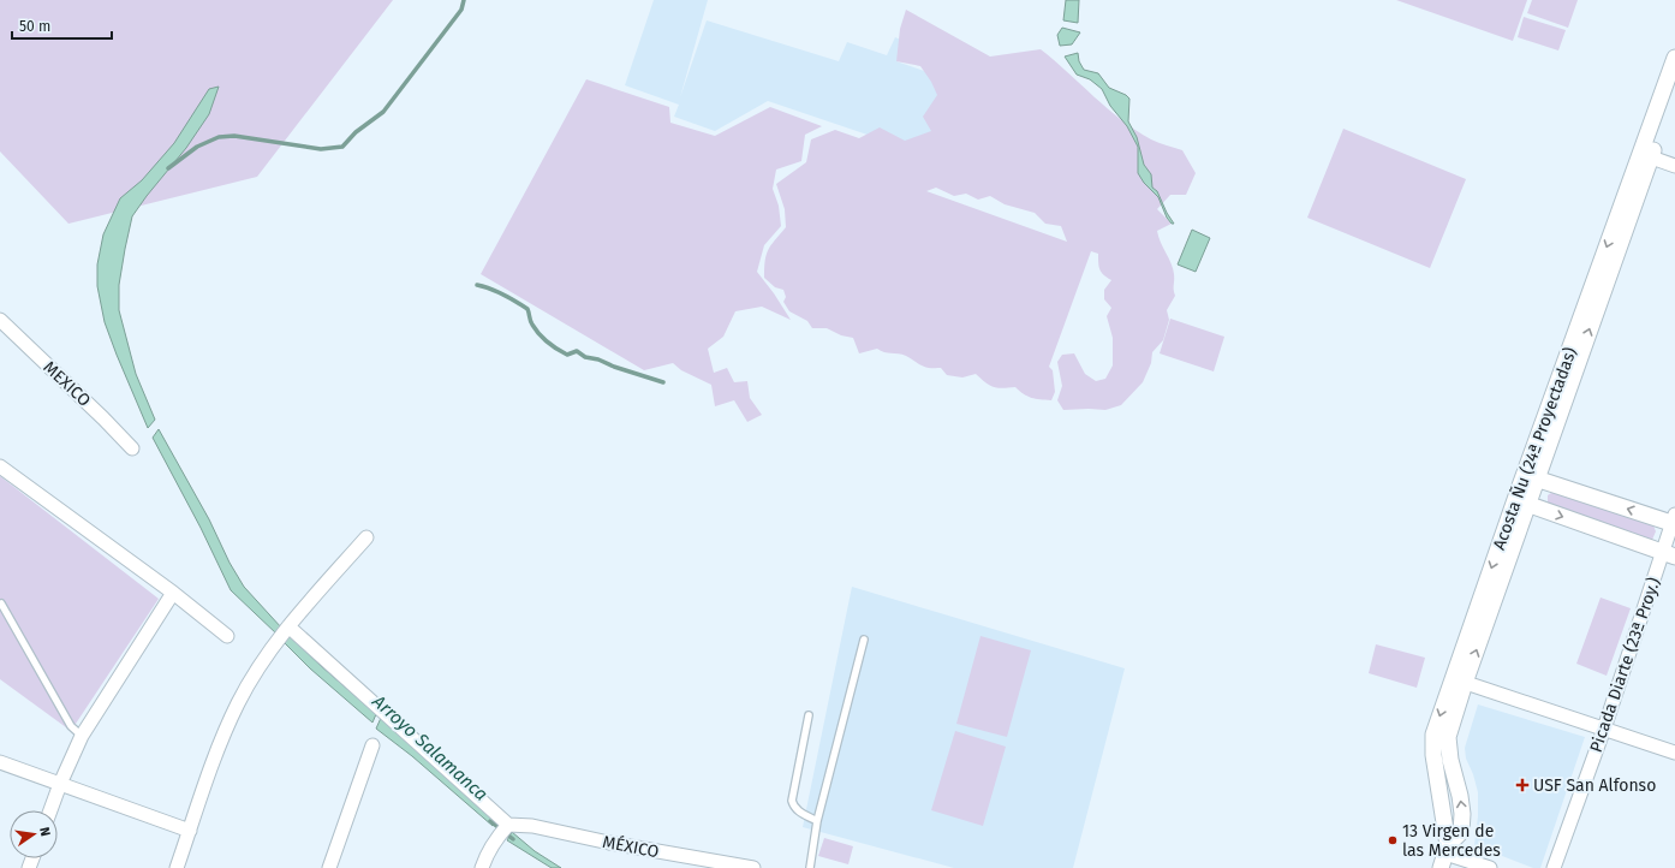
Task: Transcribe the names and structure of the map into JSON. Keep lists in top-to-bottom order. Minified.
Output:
{"streets":{"street":["MEXICO","Acosta Ñu (24ª Proyectadas)","Picada Diarte (23ª Proy.)","MÉXICO"]},"water":["Arroyo Salamanca"],"places":{"health":["USF San Alfonso"],"other":["13 Virgen de las Mercedes"]},"scale_bar":"50 m","north":"right"}
